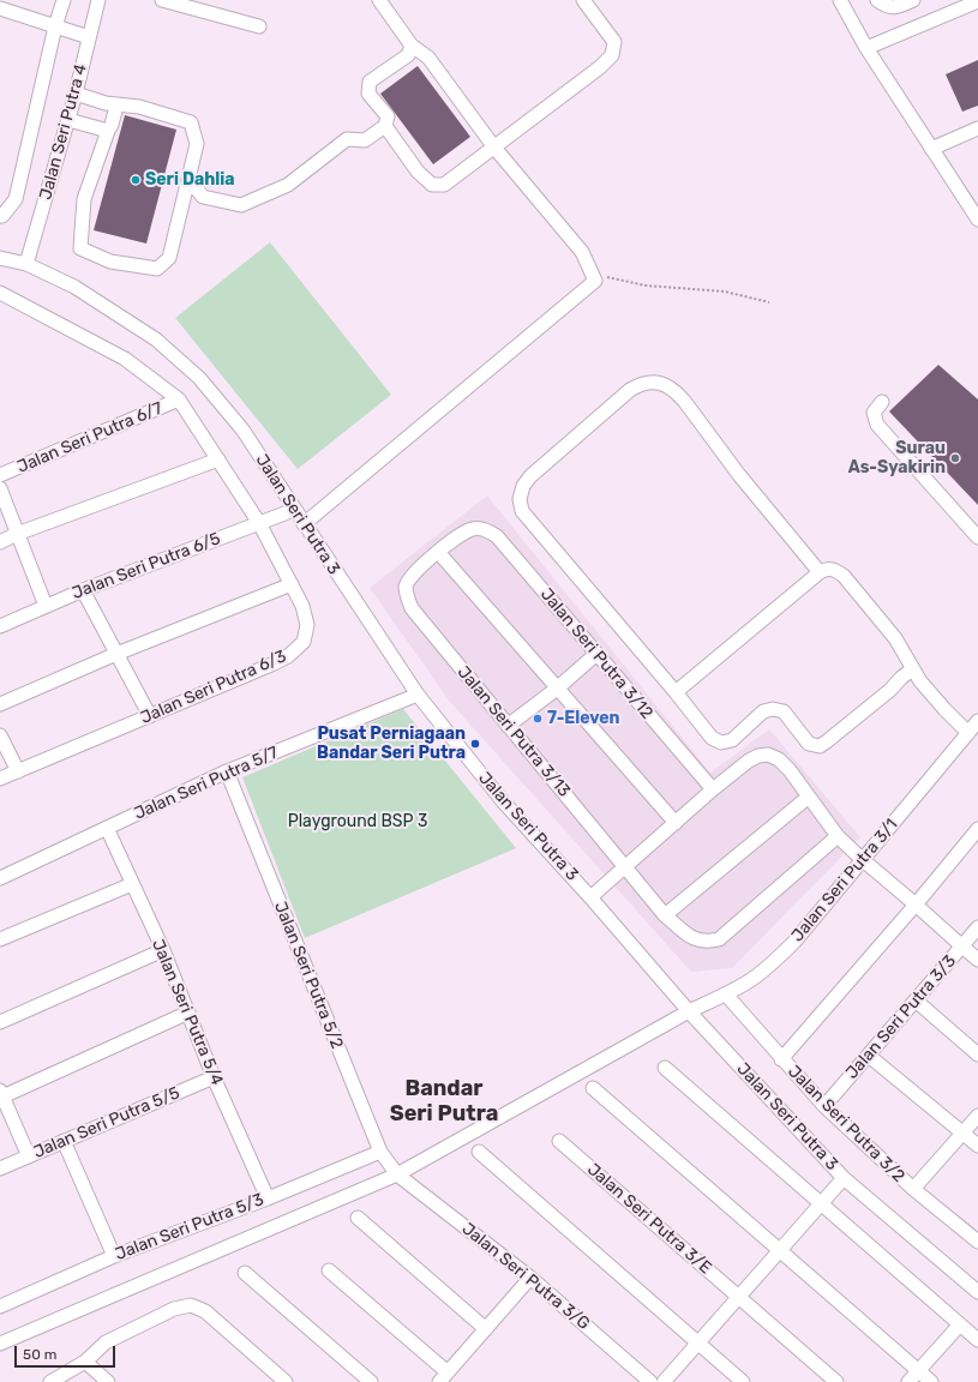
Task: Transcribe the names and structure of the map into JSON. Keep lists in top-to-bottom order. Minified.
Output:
{"streets":{"street":["Jalan Seri Putra 4","Jalan Seri Putra 6/7","Jalan Seri Putra 3","Jalan Seri Putra 6/5","Jalan Seri Putra 3/12","Jalan Seri Putra 6/3","Jalan Seri Putra 3/13","Jalan Seri Putra 5/7","Jalan Seri Putra 3/1","Jalan Seri Putra 5/2","Jalan Seri Putra 5/4","Jalan Seri Putra 3/3","Jalan Seri Putra 5/5","Jalan Seri Putra 3/2","Jalan Seri Putra 3/E","Jalan Seri Putra 5/3","Jalan Seri Putra 3/G"]},"crossings":[["Jalan Seri Putra 4","Jalan Seri Putra 3"],["Jalan Seri Putra 6/7","Jalan Seri Putra 6/3"],["Jalan Seri Putra 3","Jalan Seri Putra 6/5"],["Jalan Seri Putra 3","Jalan Seri Putra 5/7"],["Jalan Seri Putra 3","Jalan Seri Putra 3/1"],["Jalan Seri Putra 6/5","Jalan Seri Putra 6/3"],["Jalan Seri Putra 3/12","Jalan Seri Putra 3/13"],["Jalan Seri Putra 5/7","Jalan Seri Putra 5/2"],["Jalan Seri Putra 5/7","Jalan Seri Putra 5/4"],["Jalan Seri Putra 3/1","Jalan Seri Putra 5/2"],["Jalan Seri Putra 3/1","Jalan Seri Putra 3/2"],["Jalan Seri Putra 3/1","Jalan Seri Putra 3/G"],["Jalan Seri Putra 5/2","Jalan Seri Putra 5/3"],["Jalan Seri Putra 5/2","Jalan Seri Putra 3/G"],["Jalan Seri Putra 5/4","Jalan Seri Putra 5/5"],["Jalan Seri Putra 5/4","Jalan Seri Putra 5/3"],["Jalan Seri Putra 3/3","Jalan Seri Putra 3/2"]],"districts":["Bandar Seri Putra"],"parks":["Playground BSP 3"],"places":["Seri Dahlia","Surau As-Syakirin","7-Eleven","Pusat Perniagaan Bandar Seri Putra"],"scale_bar":"50 m"}
